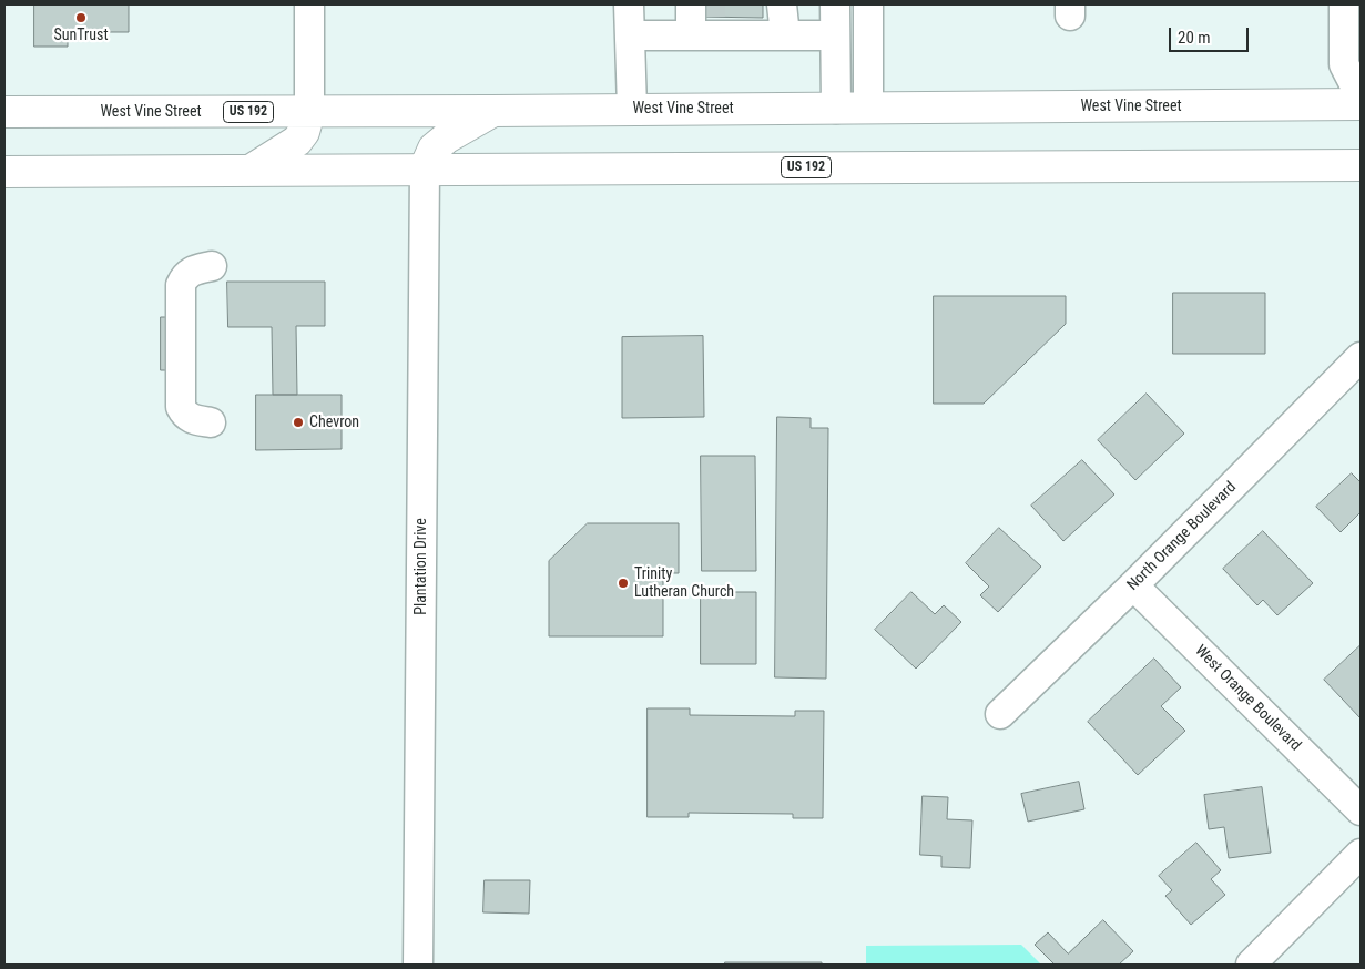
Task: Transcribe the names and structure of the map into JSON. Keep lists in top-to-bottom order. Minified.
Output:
{"streets":{"highway":["West Vine Street","US 192"],"street":["North Orange Boulevard","Plantation Drive","West Orange Boulevard"]},"crossings":[["US 192","Plantation Drive"],["North Orange Boulevard","West Orange Boulevard"]],"places":["SunTrust","Chevron","Trinity Lutheran Church"],"scale_bar":"20 m"}
